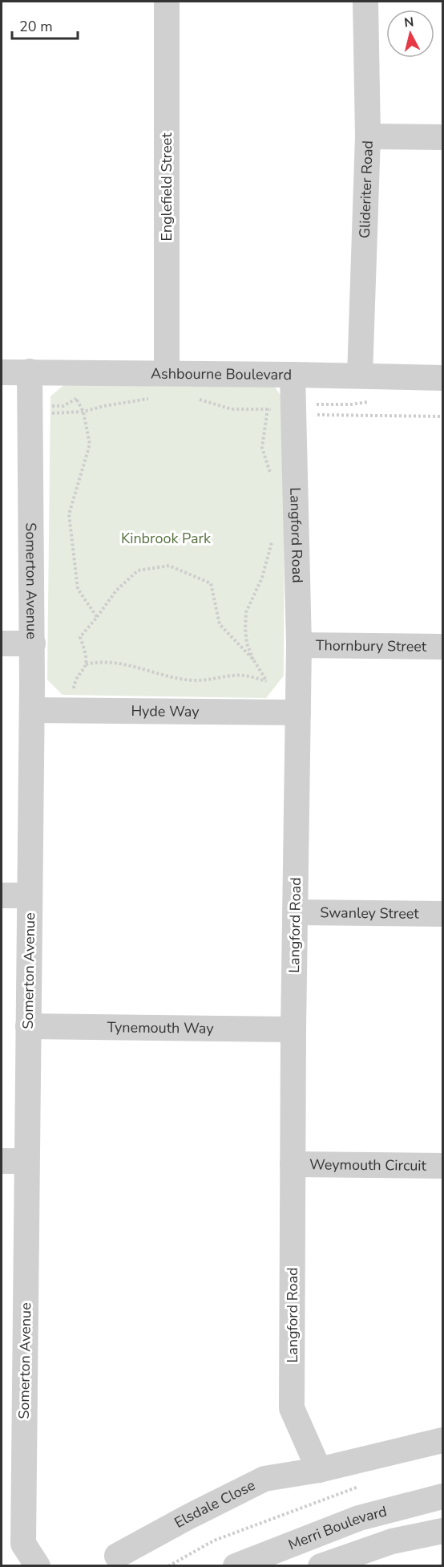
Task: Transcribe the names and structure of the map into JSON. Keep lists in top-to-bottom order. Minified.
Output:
{"streets":{"street":["Englefield Street","Glideriter Road","Ashbourne Boulevard","Langford Road","Somerton Avenue","Thornbury Street","Hyde Way","Swanley Street","Tynemouth Way","Weymouth Circuit","Elsdale Close","Merri Boulevard"]},"crossings":[["Englefield Street","Ashbourne Boulevard"],["Glideriter Road","Ashbourne Boulevard"],["Ashbourne Boulevard","Langford Road"],["Ashbourne Boulevard","Somerton Avenue"],["Langford Road","Thornbury Street"],["Langford Road","Hyde Way"],["Langford Road","Swanley Street"],["Langford Road","Tynemouth Way"],["Langford Road","Weymouth Circuit"],["Langford Road","Elsdale Close"],["Somerton Avenue","Hyde Way"],["Somerton Avenue","Tynemouth Way"]],"parks":["Kinbrook Park"],"scale_bar":"20 m","north":"top"}
